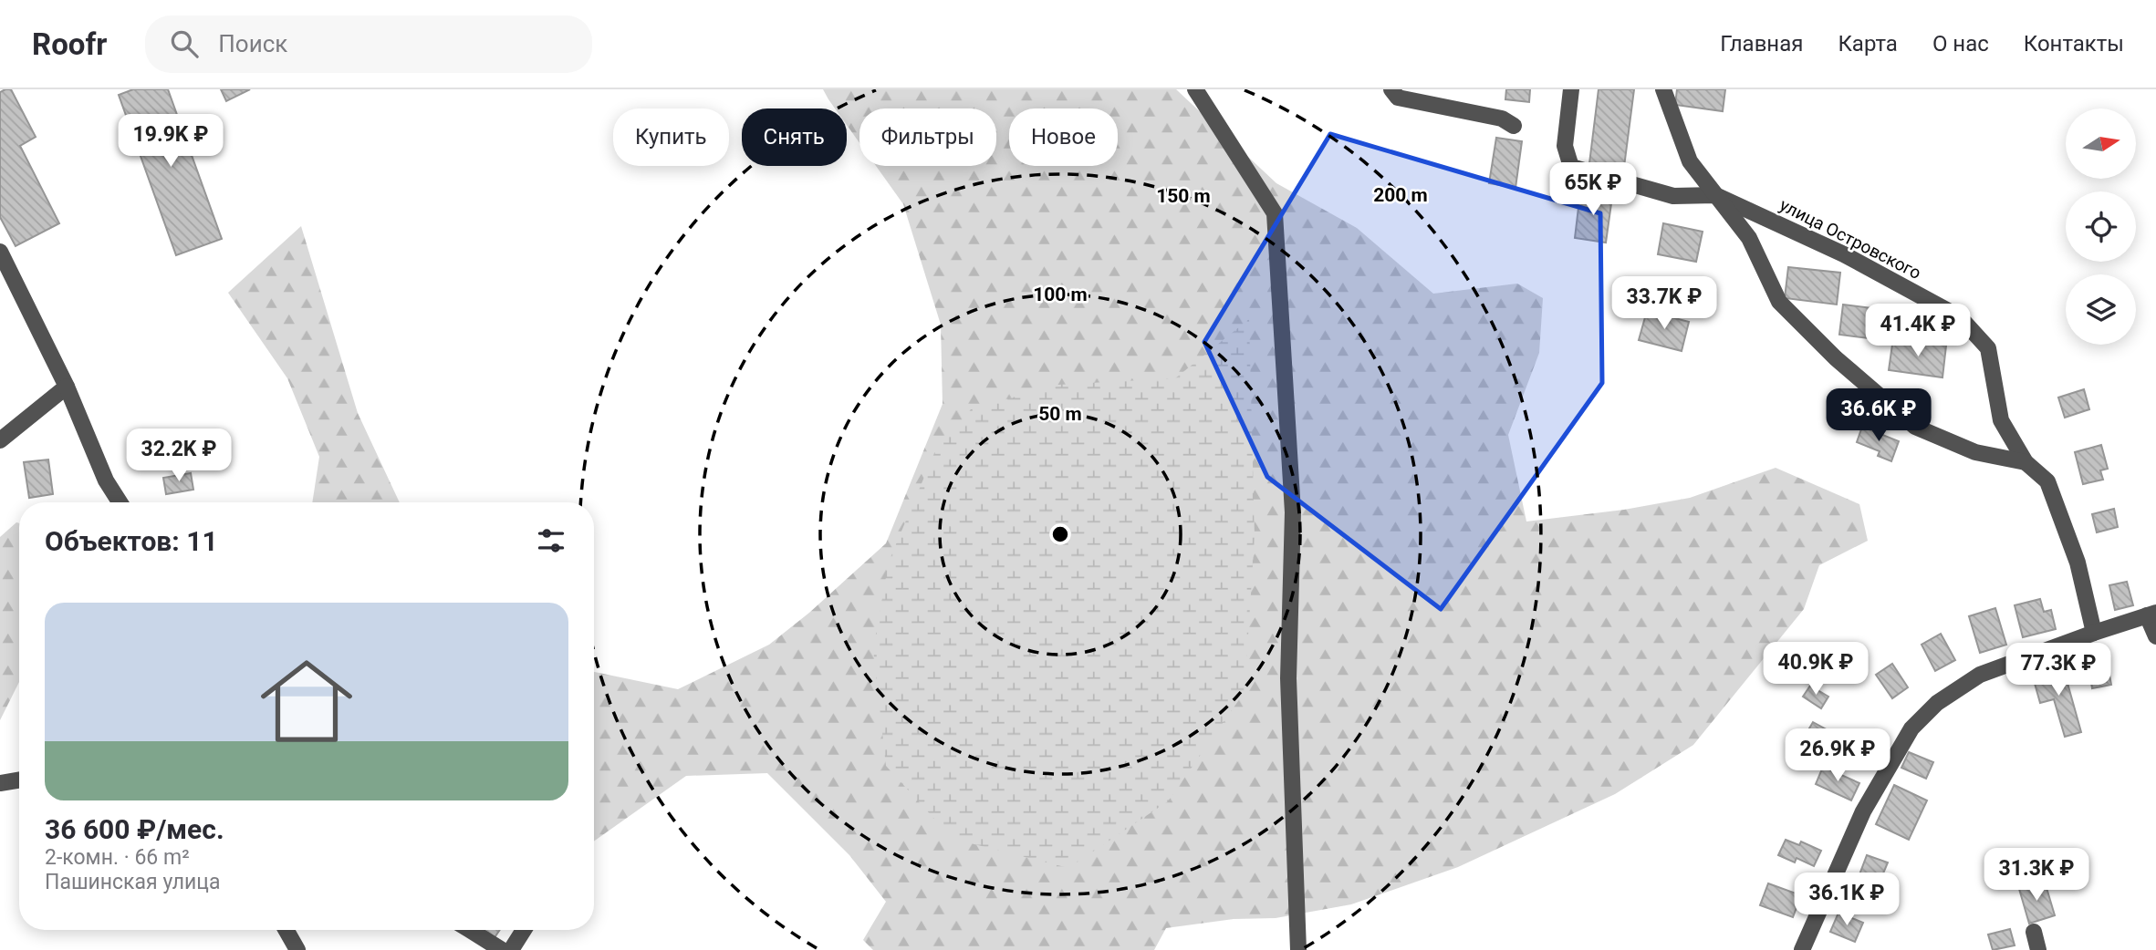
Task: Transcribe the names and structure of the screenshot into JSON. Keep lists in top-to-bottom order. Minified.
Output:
{"streets":{"street":["улица Островского"]},"north":"right","page":{"header":"Roofr","search":"Поиск","nav":["Главная","Карта","О нас","Контакты"],"chip":["Купить","Снять","Фильтры","Новое"],"price":["19.9K ₽","65K ₽","33.7K ₽","41.4K ₽","36.6K ₽","32.2K ₽","40.9K ₽","77.3K ₽","26.9K ₽","31.3K ₽","36.1K ₽"],"heading":"Объектов: 11","list":[{"name":"36 600 ₽/мес.","note":"2-комн. · 66 m² · Пашинская улица"}]},"rings":["200 m","150 m","100 m","50 m"]}
